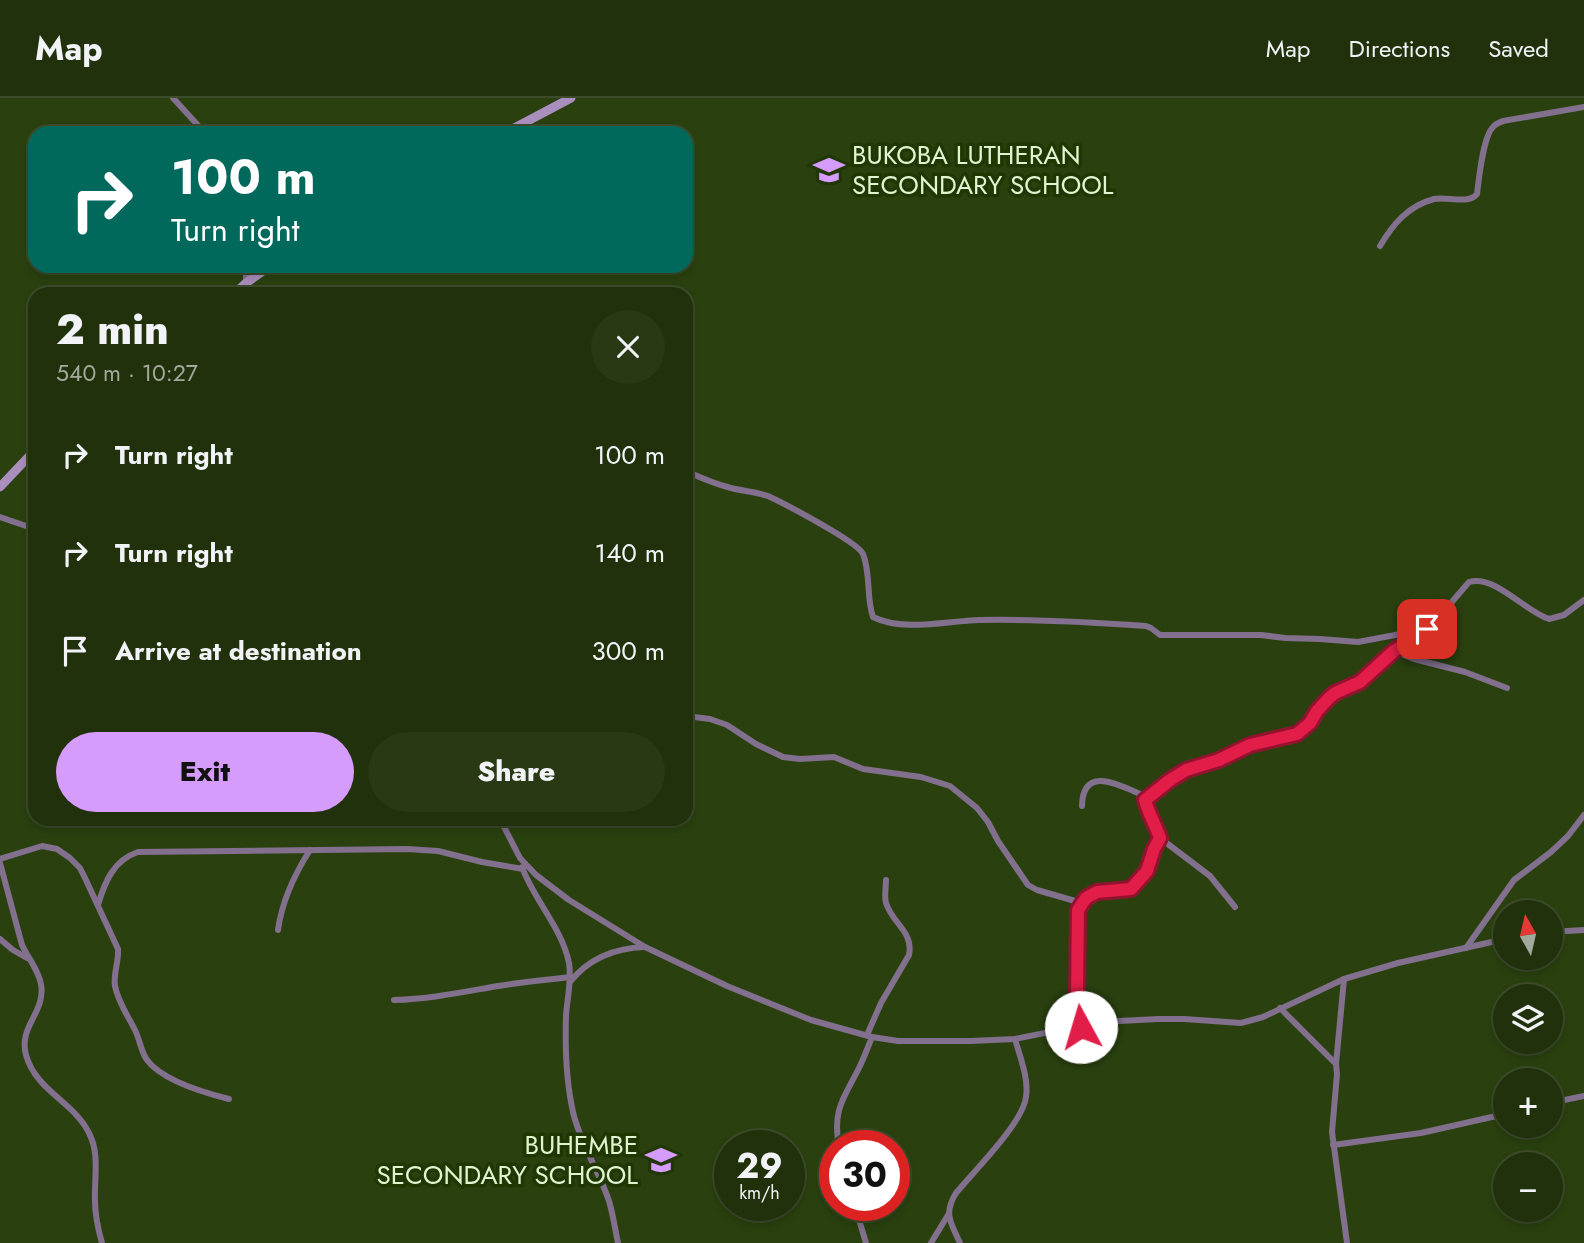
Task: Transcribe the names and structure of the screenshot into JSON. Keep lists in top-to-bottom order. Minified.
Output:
{"places":{"school or university":["BUKOBA LUTHERAN SECONDARY SCHOOL","BUHEMBE SECONDARY SCHOOL"]},"north":"top","page":{"header":"Map","nav":["Map","Directions","Saved"],"turn":["100 m","Turn right"],"heading":["2 min","540 m · 10:27"],"list":[{"name":"Turn right","value":"100 m"},{"name":"Turn right","value":"140 m"},{"name":"Arrive at destination","value":"300 m"}],"buttons":["Exit","Share"],"map_buttons":["+","−"],"speed":"29 km/h","limit":"30"}}
